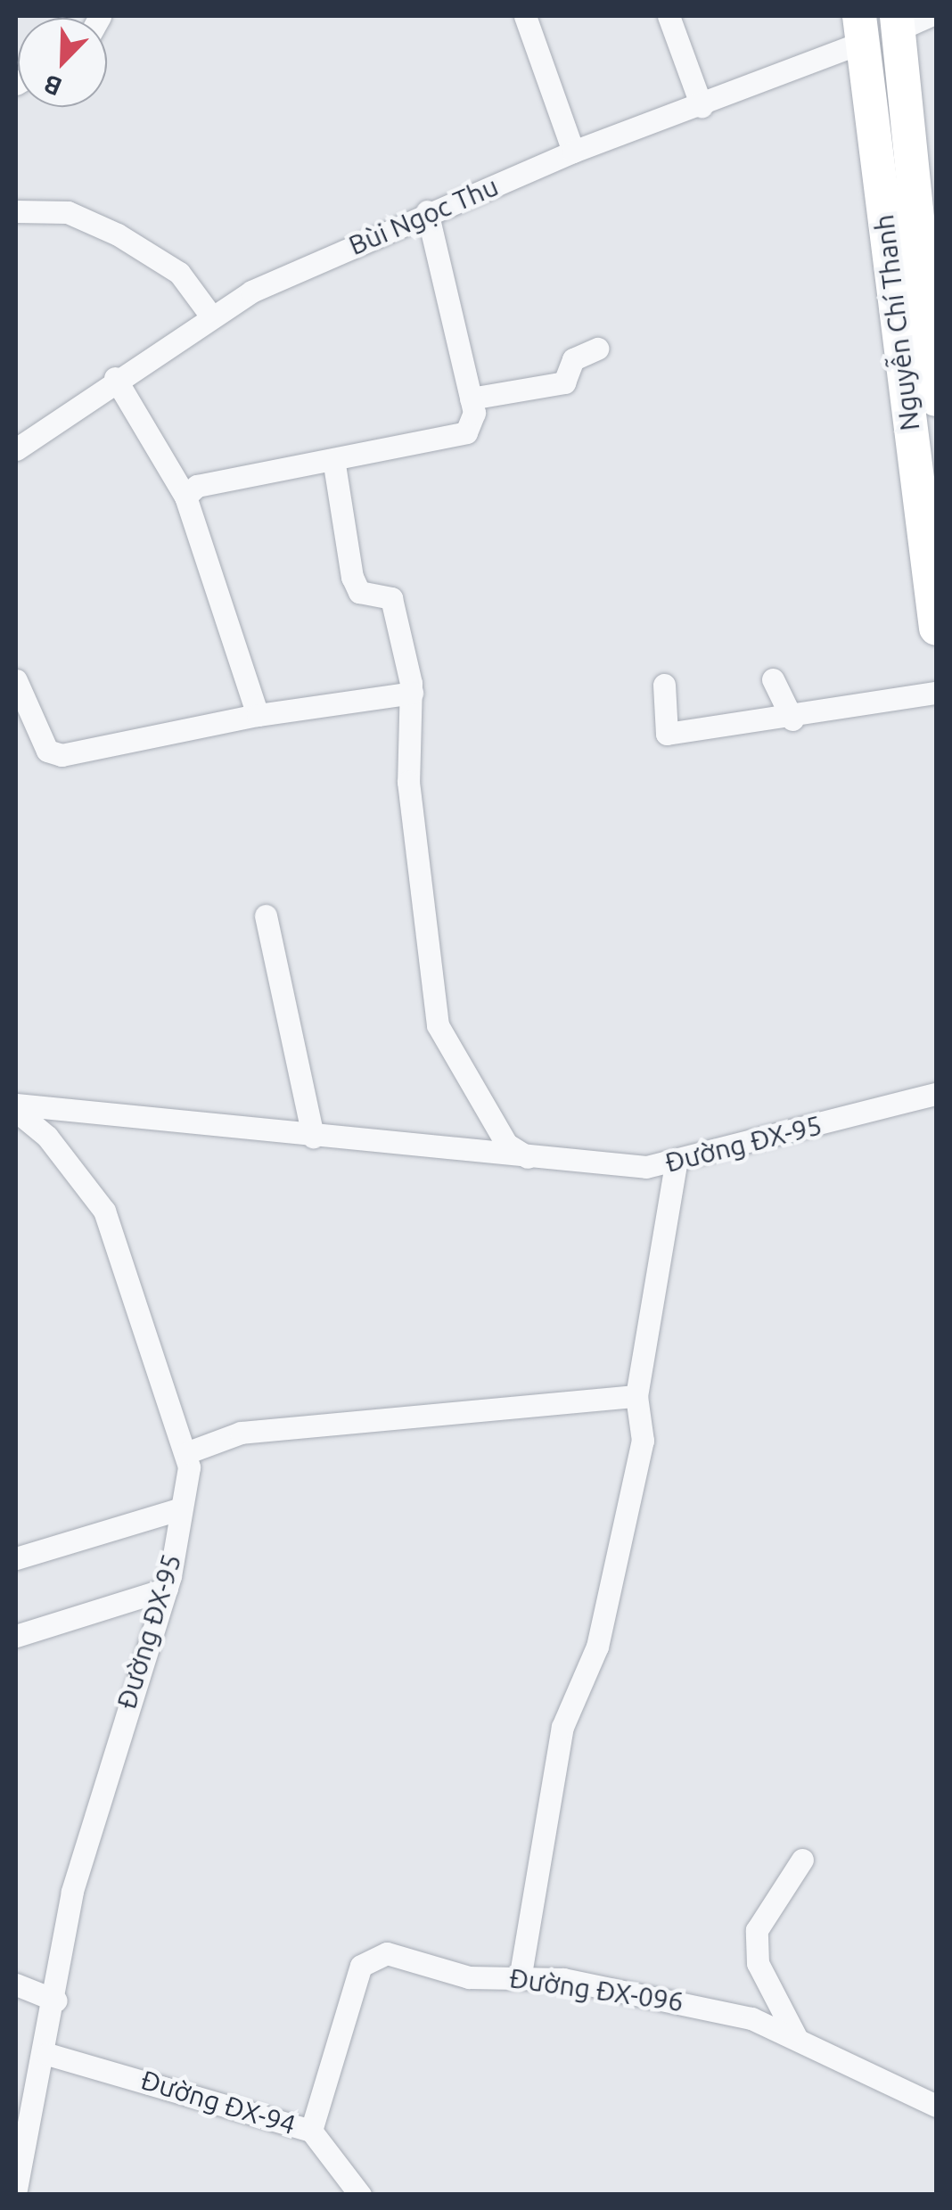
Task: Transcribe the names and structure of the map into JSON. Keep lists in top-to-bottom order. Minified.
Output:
{"streets":{"main road":["Nguyễn Chí Thanh"],"street":["Bùi Ngọc Thu","Đường ĐX-95","Đường ĐX-096","Đường ĐX-94"]},"crossings":[["Bùi Ngọc Thu","Nguyễn Chí Thanh"],["Đường ĐX-95","Đường ĐX-94"],["Đường ĐX-096","Đường ĐX-94"]],"north":"bottom left"}
